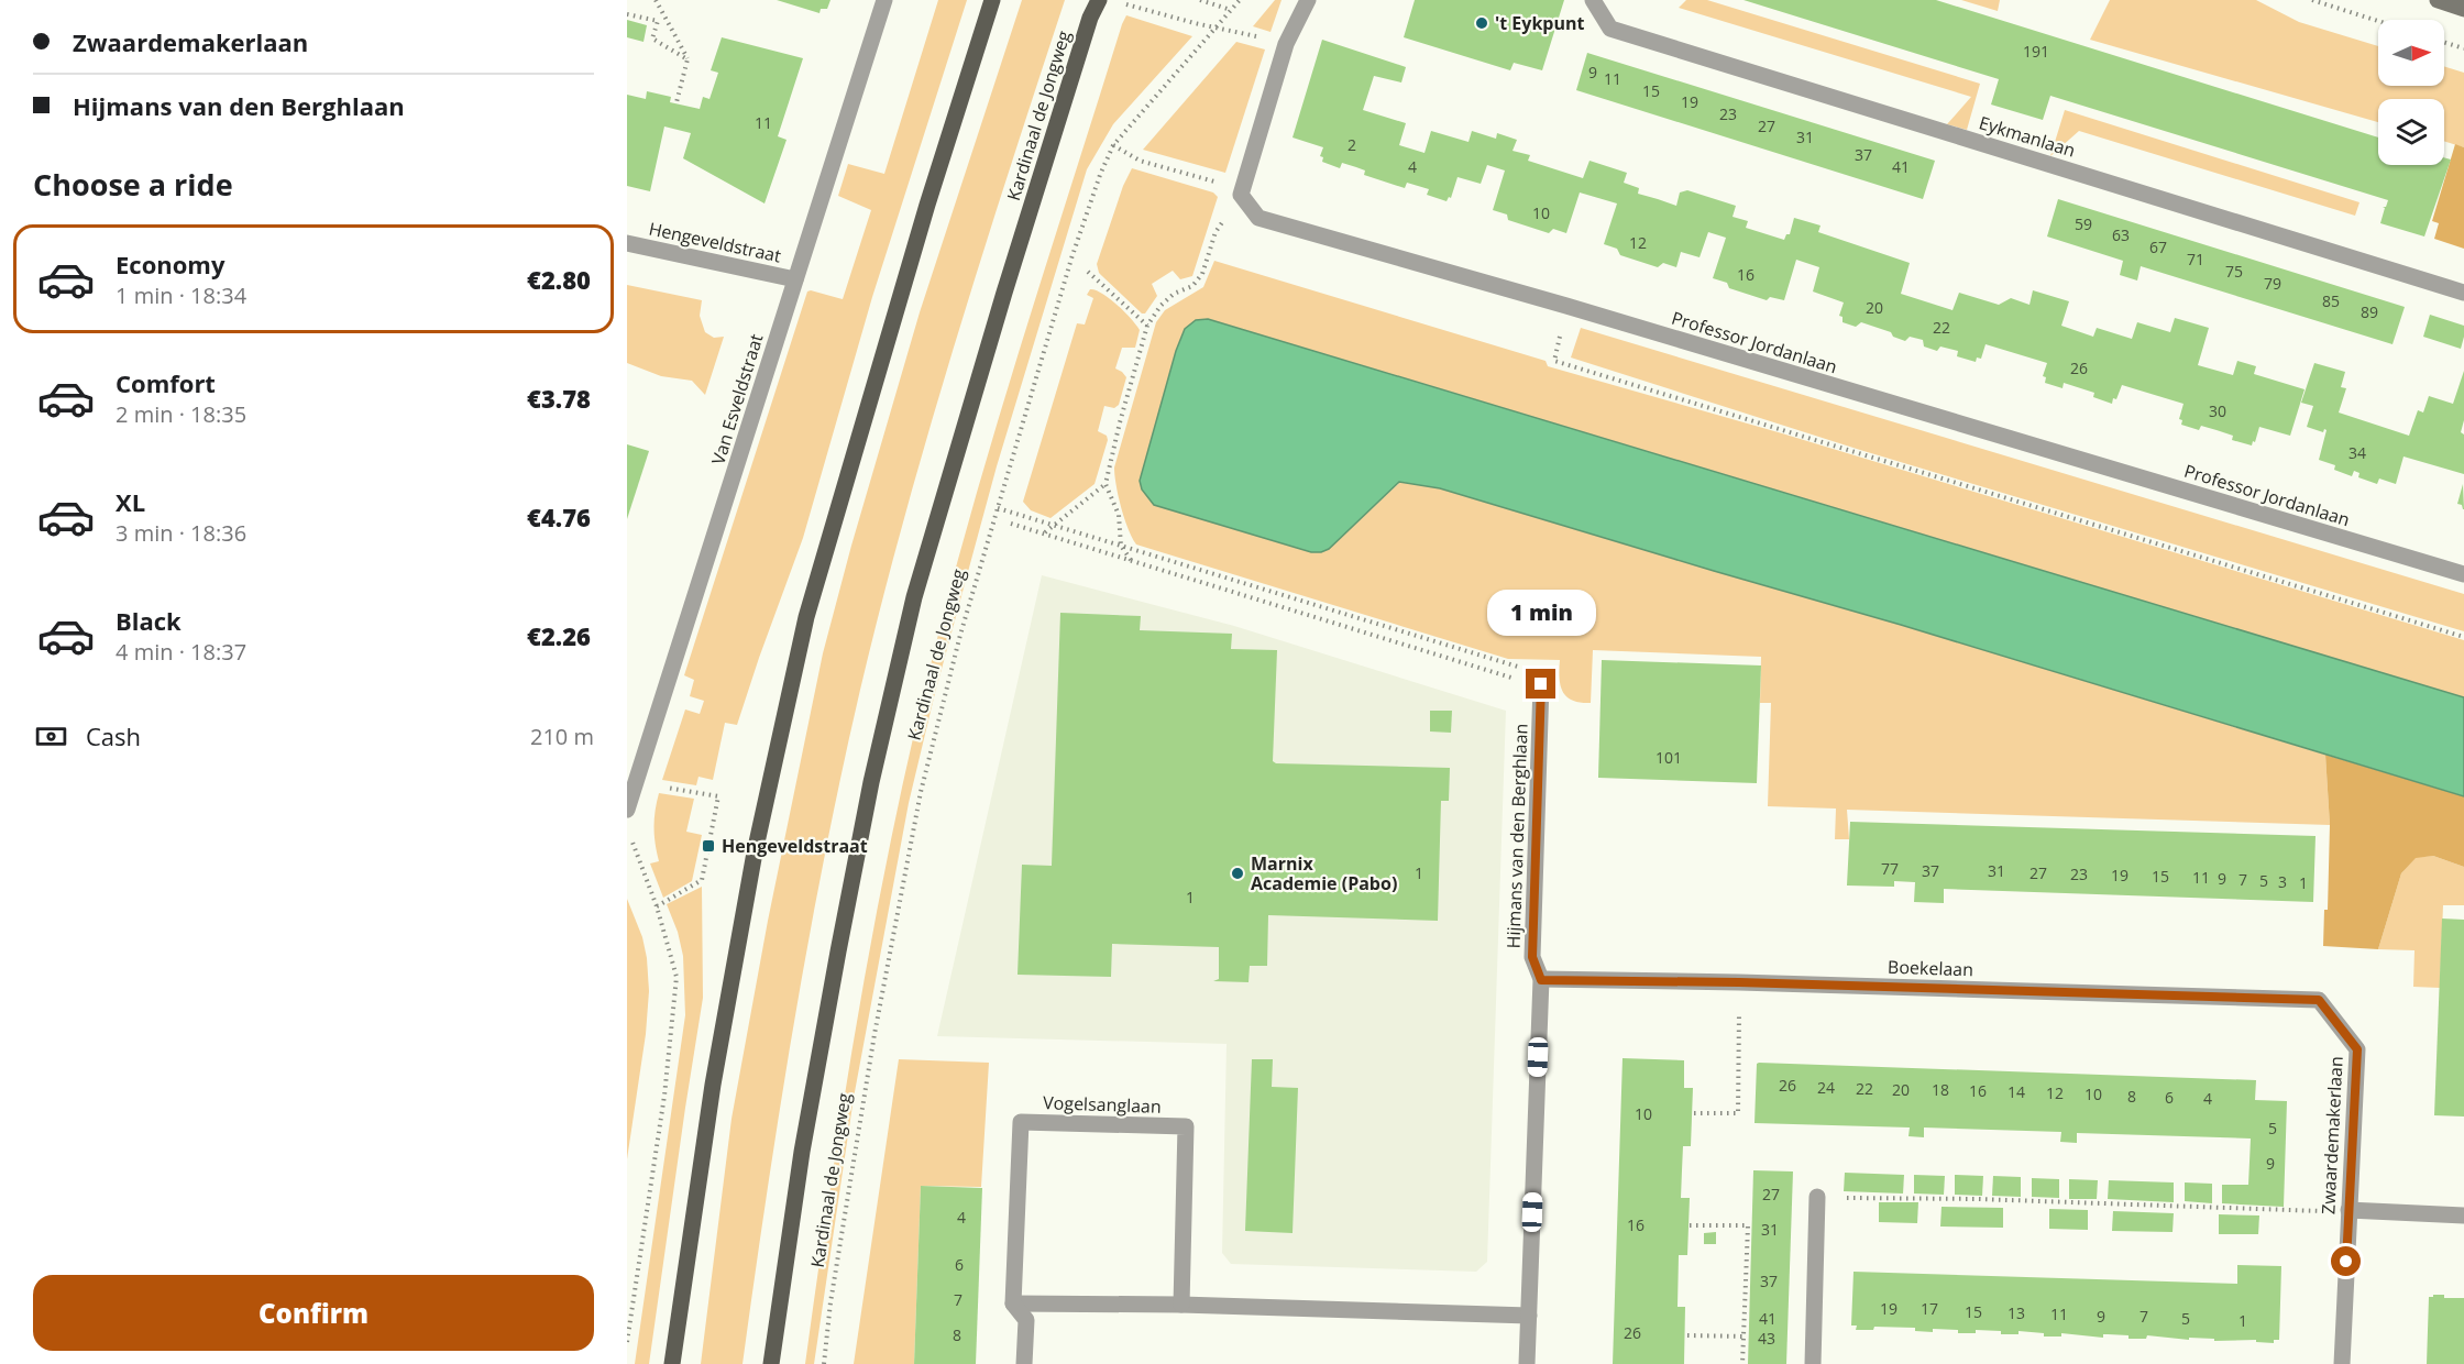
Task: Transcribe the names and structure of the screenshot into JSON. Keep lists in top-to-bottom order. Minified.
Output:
{"streets":{"main road":["Kardinaal de Jongweg"],"street":["Eykmanlaan","Hengeveldstraat","Professor Jordanlaan","Van Esveldstraat","Hijmans van den Berghlaan","Boekelaan","Vogelsanglaan","Zwaardemakerlaan"]},"crossings":[["Hengeveldstraat","Van Esveldstraat"],["Hijmans van den Berghlaan","Boekelaan"],["Boekelaan","Zwaardemakerlaan"]],"places":{"other":["'t Eykpunt","Marnix Academie (Pabo)"],"transit":["Hengeveldstraat"]},"house_numbers":["191","9","11","15","19","23","11","27","31","2","37","4","41","10","59","63","12","67","71","75","16","79","85","20","89","22","26","30","34","101","77","37","31","1","27","23","19","15","11","9","7","5","3","1","1","26","24","22","20","18","16","14","12","10","8","6","4","10","5","9","27","4","16","31","6","37","7","19","17","15","13","11","9","7","41","5","1","26","8","43"],"north":"right","page":{"banner":["Zwaardemakerlaan","Hijmans van den Berghlaan"],"heading":"Choose a ride","list":[{"name":"Economy","note":"1 min · 18:34","value":"€2.80"},{"name":"Comfort","note":"2 min · 18:35","value":"€3.78"},{"name":"XL","note":"3 min · 18:36","value":"€4.76"},{"name":"Black","note":"4 min · 18:37","value":"€2.26"}],"bubble":"1 min","pay":["Cash","210 m"],"buttons":"Confirm"}}
